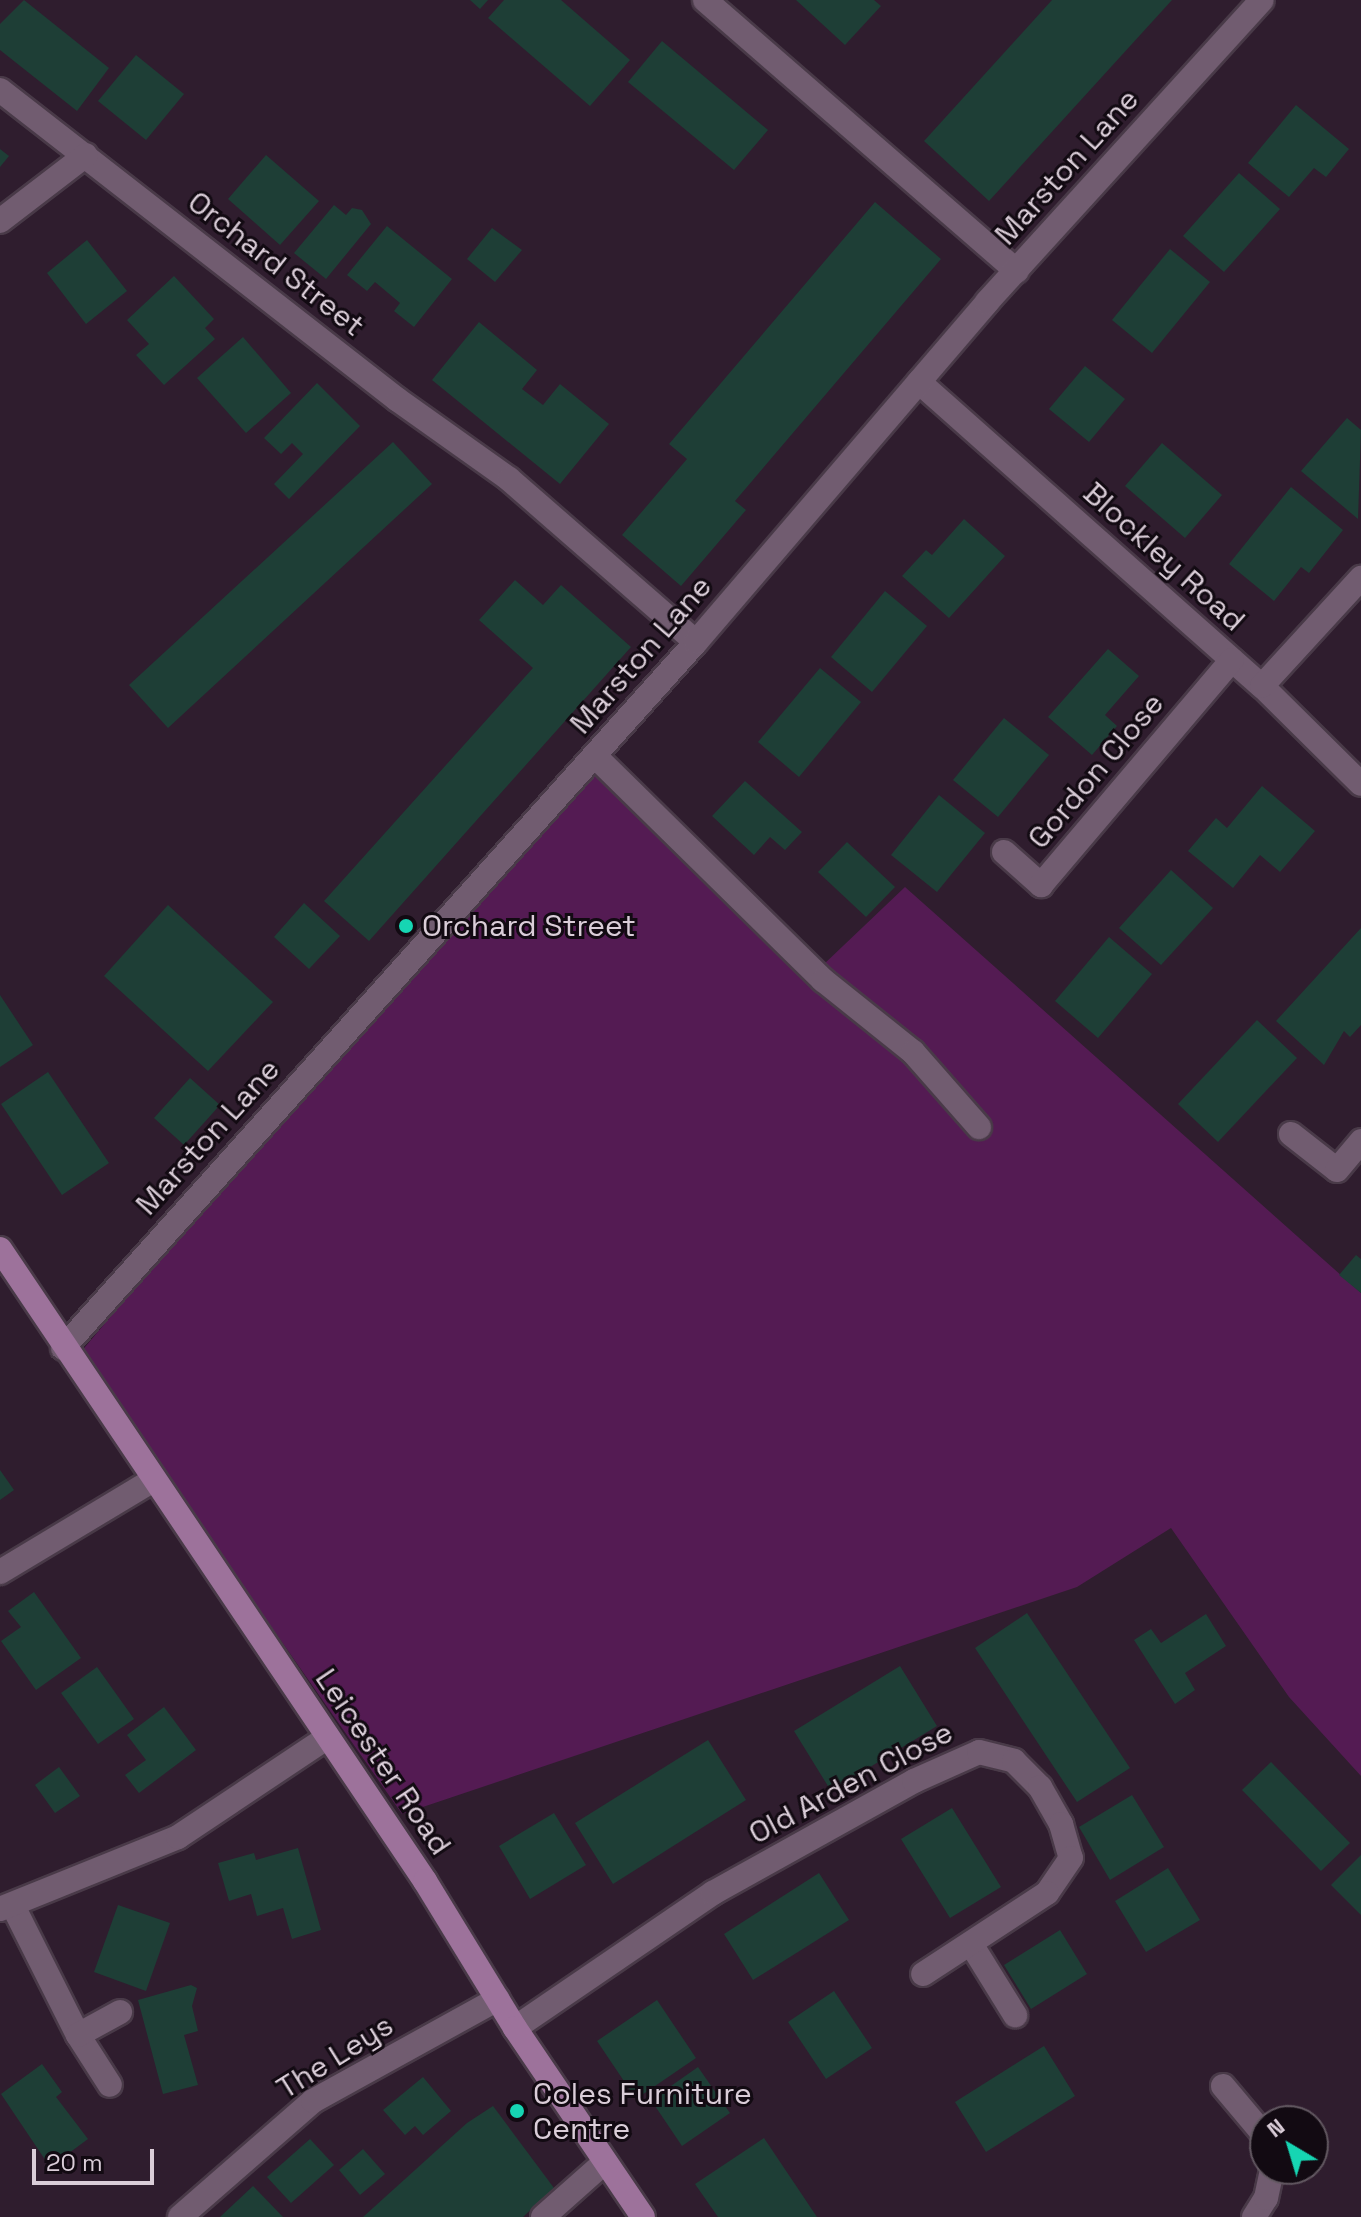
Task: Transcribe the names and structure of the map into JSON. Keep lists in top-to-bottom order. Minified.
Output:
{"streets":{"main road":["Leicester Road"],"street":["Marston Lane","Orchard Street","Blockley Road","Gordon Close","Old Arden Close","The Leys"]},"crossings":[["Marston Lane","Orchard Street"],["Marston Lane","Blockley Road"],["Marston Lane","Leicester Road"],["Blockley Road","Gordon Close"],["Leicester Road","Old Arden Close"],["Leicester Road","The Leys"]],"places":["Orchard Street","Coles Furniture Centre"],"scale_bar":"20 m","north":"top left"}
